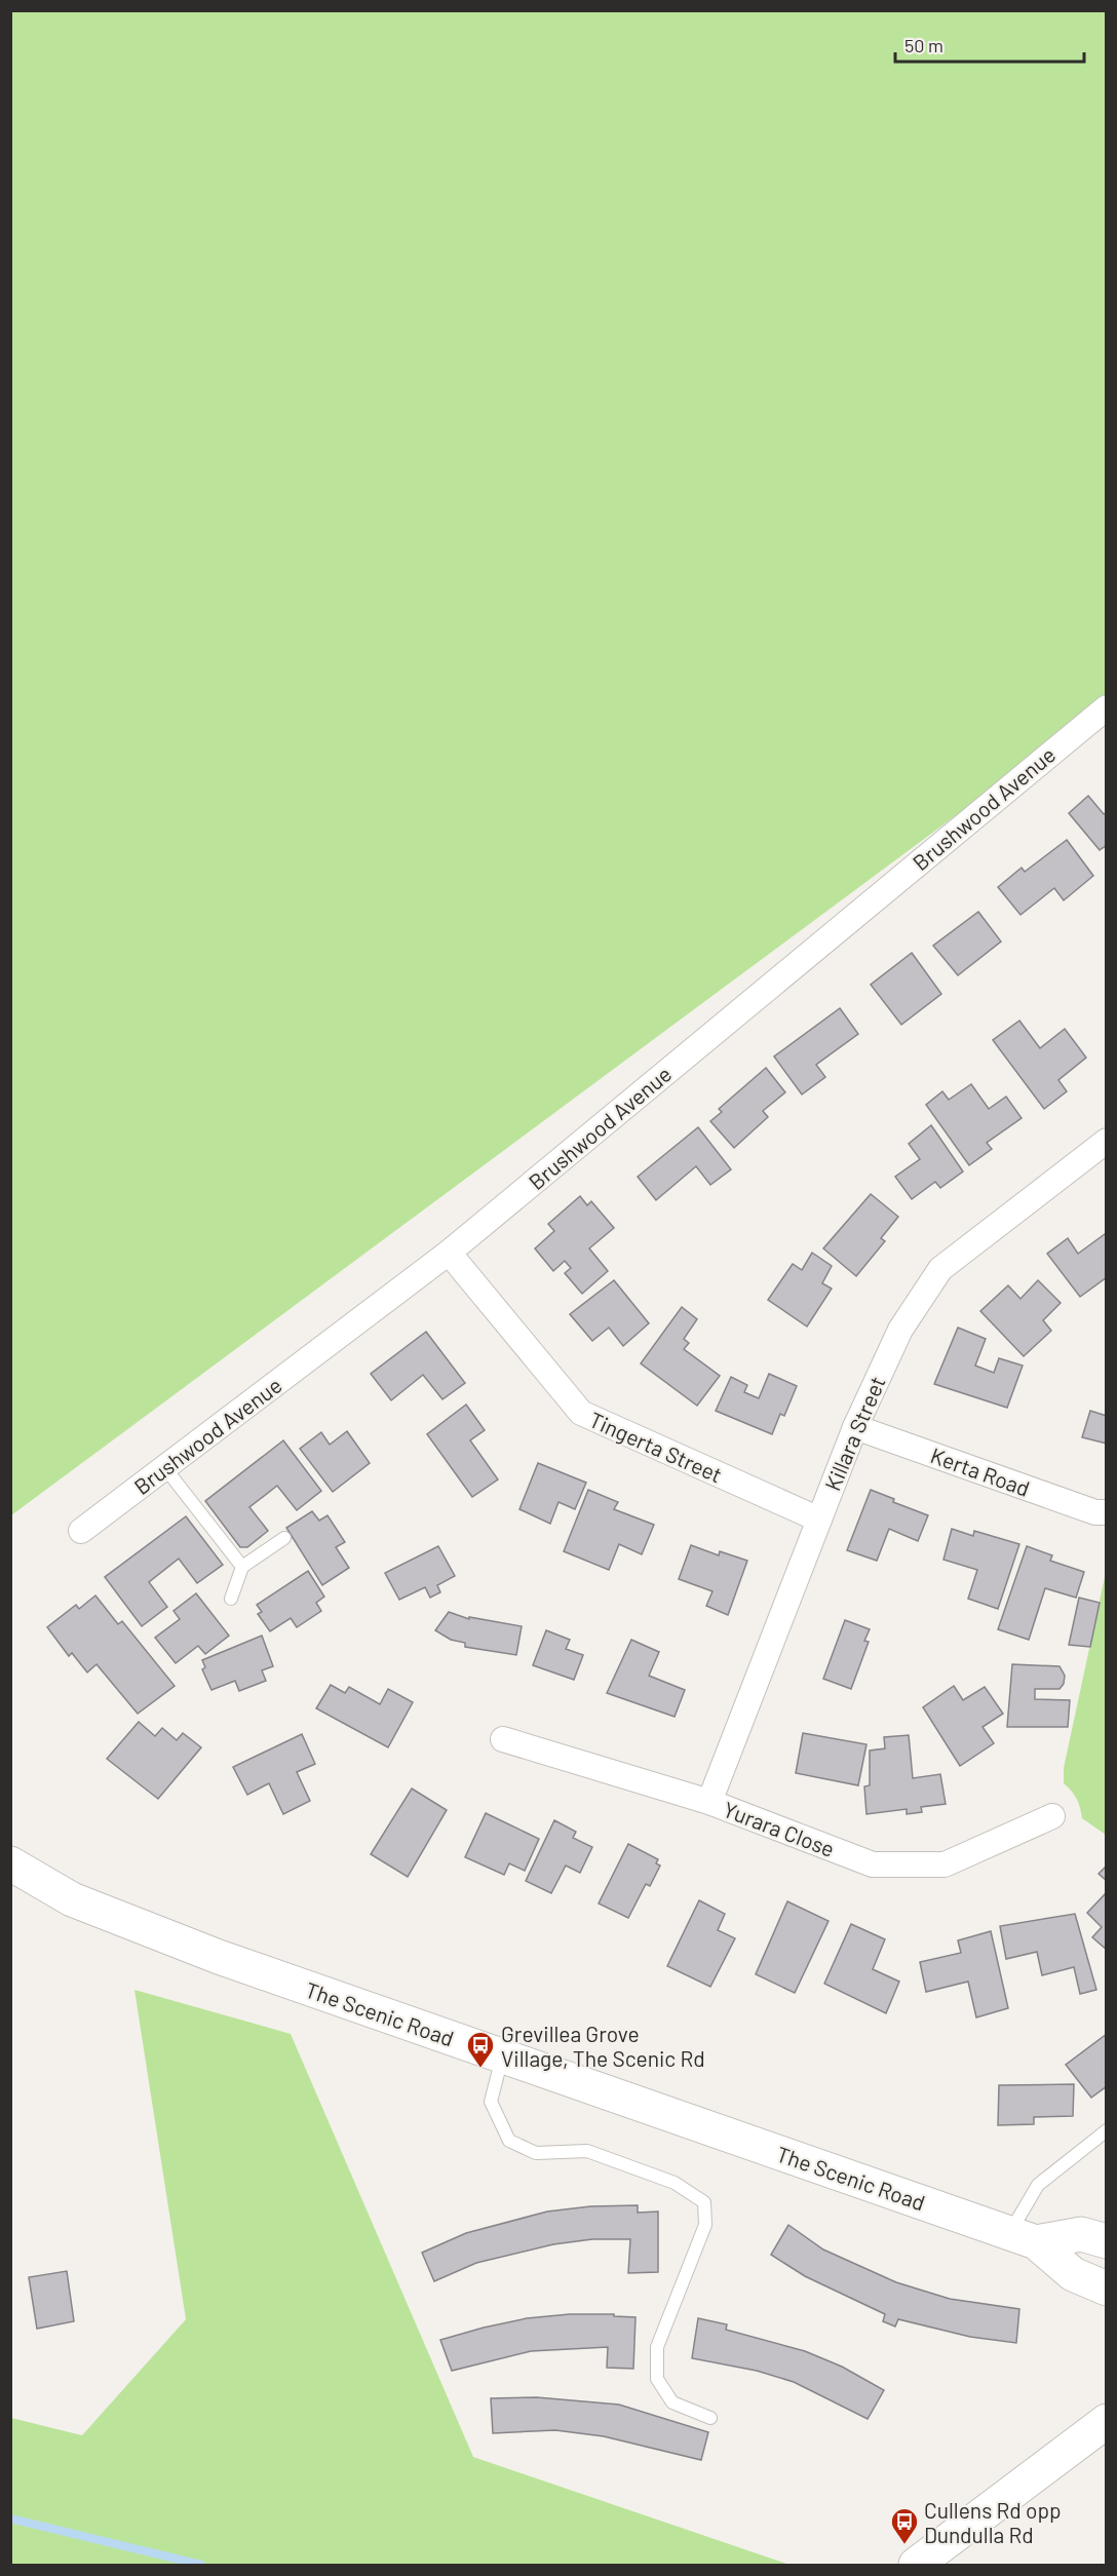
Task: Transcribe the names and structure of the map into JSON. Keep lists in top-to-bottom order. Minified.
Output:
{"streets":{"main road":["The Scenic Road"],"street":["Brushwood Avenue","Killara Street","Tingerta Street","Kerta Road","Yurara Close"]},"crossings":[["Brushwood Avenue","Tingerta Street"],["Killara Street","Tingerta Street"],["Killara Street","Kerta Road"],["Killara Street","Yurara Close"]],"places":{"bus stop":["Grevillea Grove Village, The Scenic Rd","Cullens Rd opp Dundulla Rd"]},"scale_bar":"50 m"}
